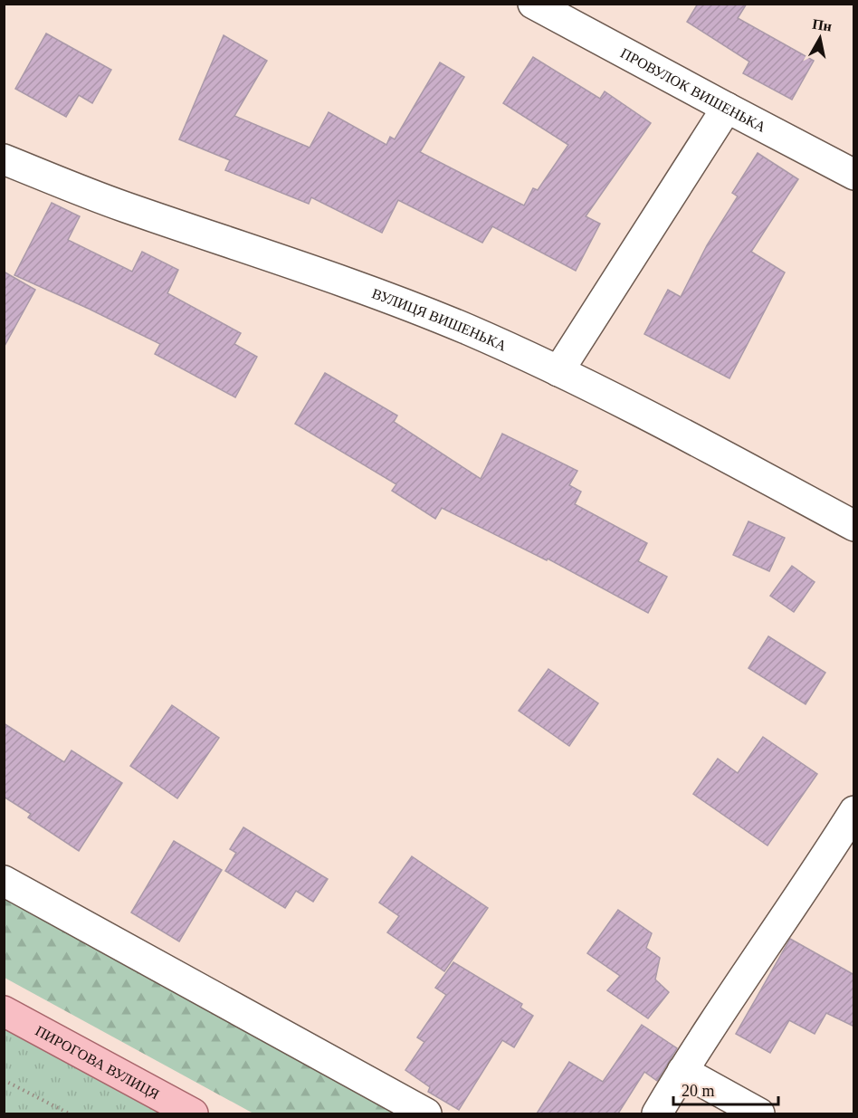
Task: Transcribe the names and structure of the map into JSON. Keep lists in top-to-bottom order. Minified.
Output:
{"streets":{"main road":["ПИРОГОВА ВУЛИЦЯ"],"street":["ПРОВУЛОК ВИШЕНЬКА","ВУЛИЦЯ ВИШЕНЬКА"]},"scale_bar":"20 m","north":"top"}
